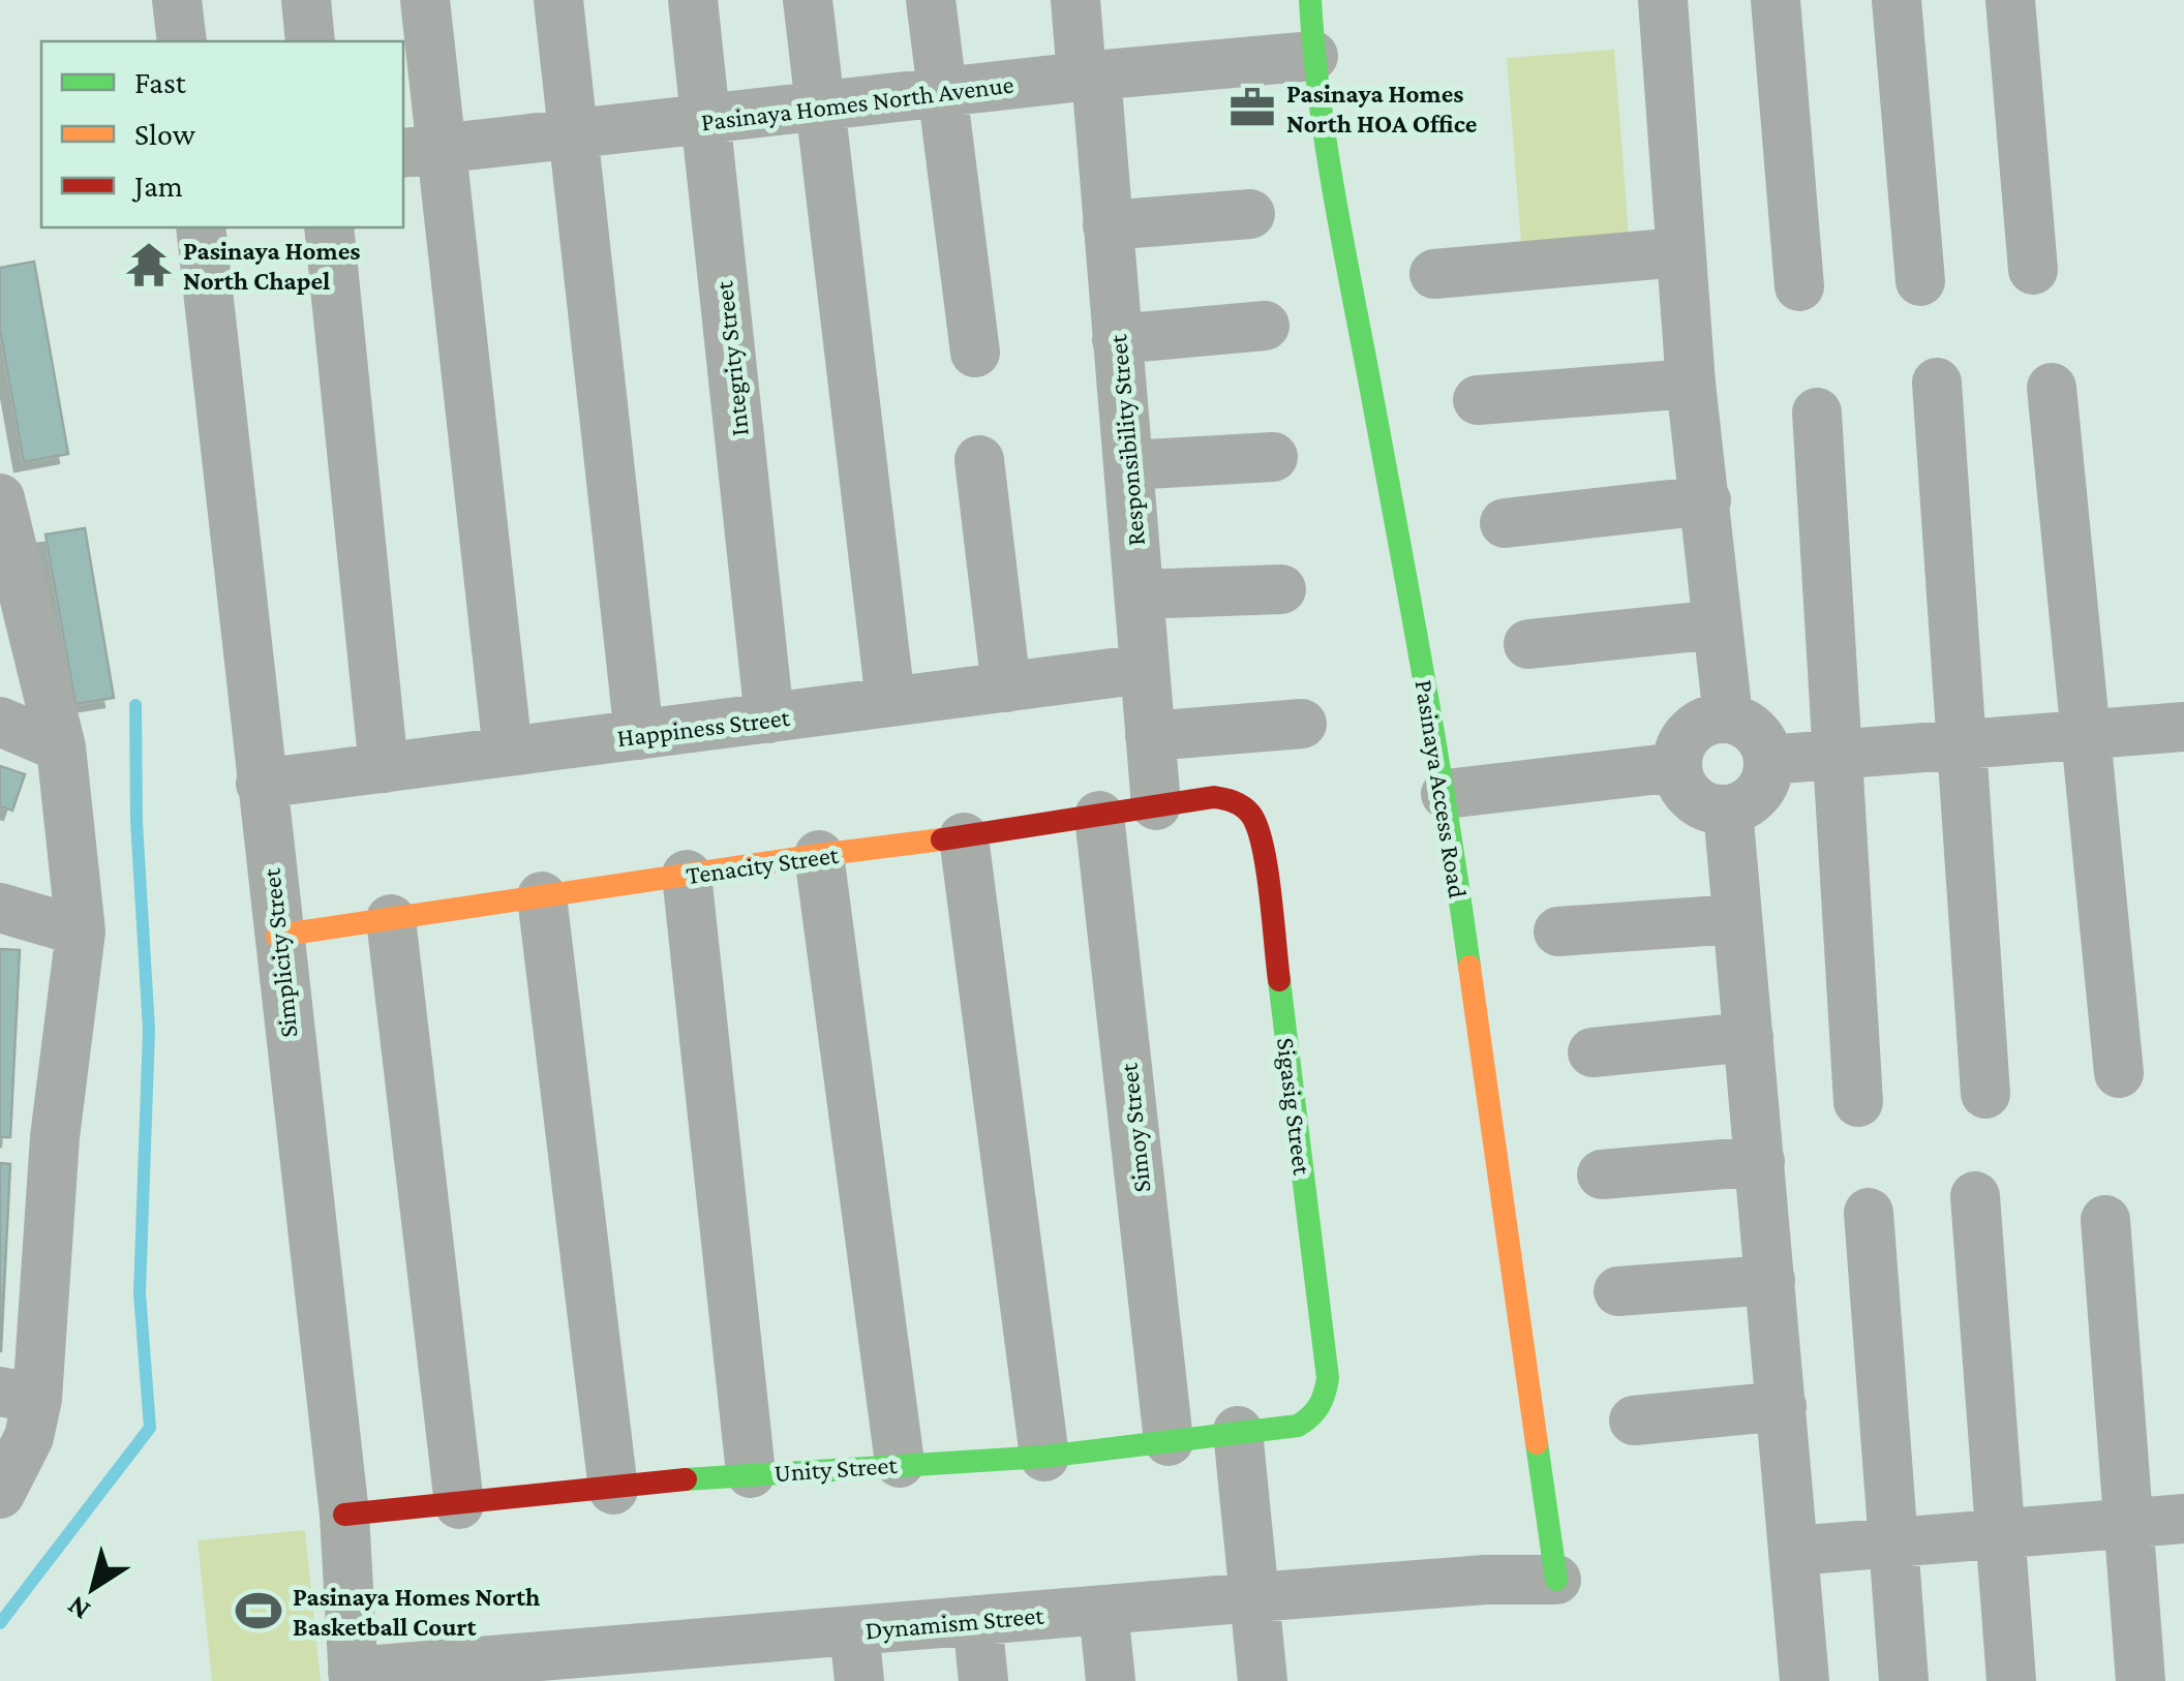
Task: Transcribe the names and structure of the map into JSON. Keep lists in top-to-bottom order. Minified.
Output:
{"streets":{"street":["Pasinaya Homes North Avenue","Integrity Street","Responsibility Street","Happiness Street","Pasinaya Access Road","Tenacity Street","Simplicity Street","Sigasig Street","Simoy Street","Unity Street","Dynamism Street"]},"crossings":[["Pasinaya Homes North Avenue","Integrity Street"],["Pasinaya Homes North Avenue","Responsibility Street"],["Pasinaya Homes North Avenue","Pasinaya Access Road"],["Integrity Street","Happiness Street"],["Responsibility Street","Happiness Street"],["Responsibility Street","Tenacity Street"],["Happiness Street","Simplicity Street"],["Pasinaya Access Road","Dynamism Street"],["Tenacity Street","Simplicity Street"],["Tenacity Street","Sigasig Street"],["Tenacity Street","Simoy Street"],["Simplicity Street","Unity Street"],["Simplicity Street","Dynamism Street"],["Sigasig Street","Unity Street"],["Simoy Street","Unity Street"]],"places":{"office":["Pasinaya Homes North HOA Office"],"temple":["Pasinaya Homes North Chapel"],"sports":["Pasinaya Homes North Basketball Court"]},"legend":["Fast","Slow","Jam"],"north":"bottom left"}
